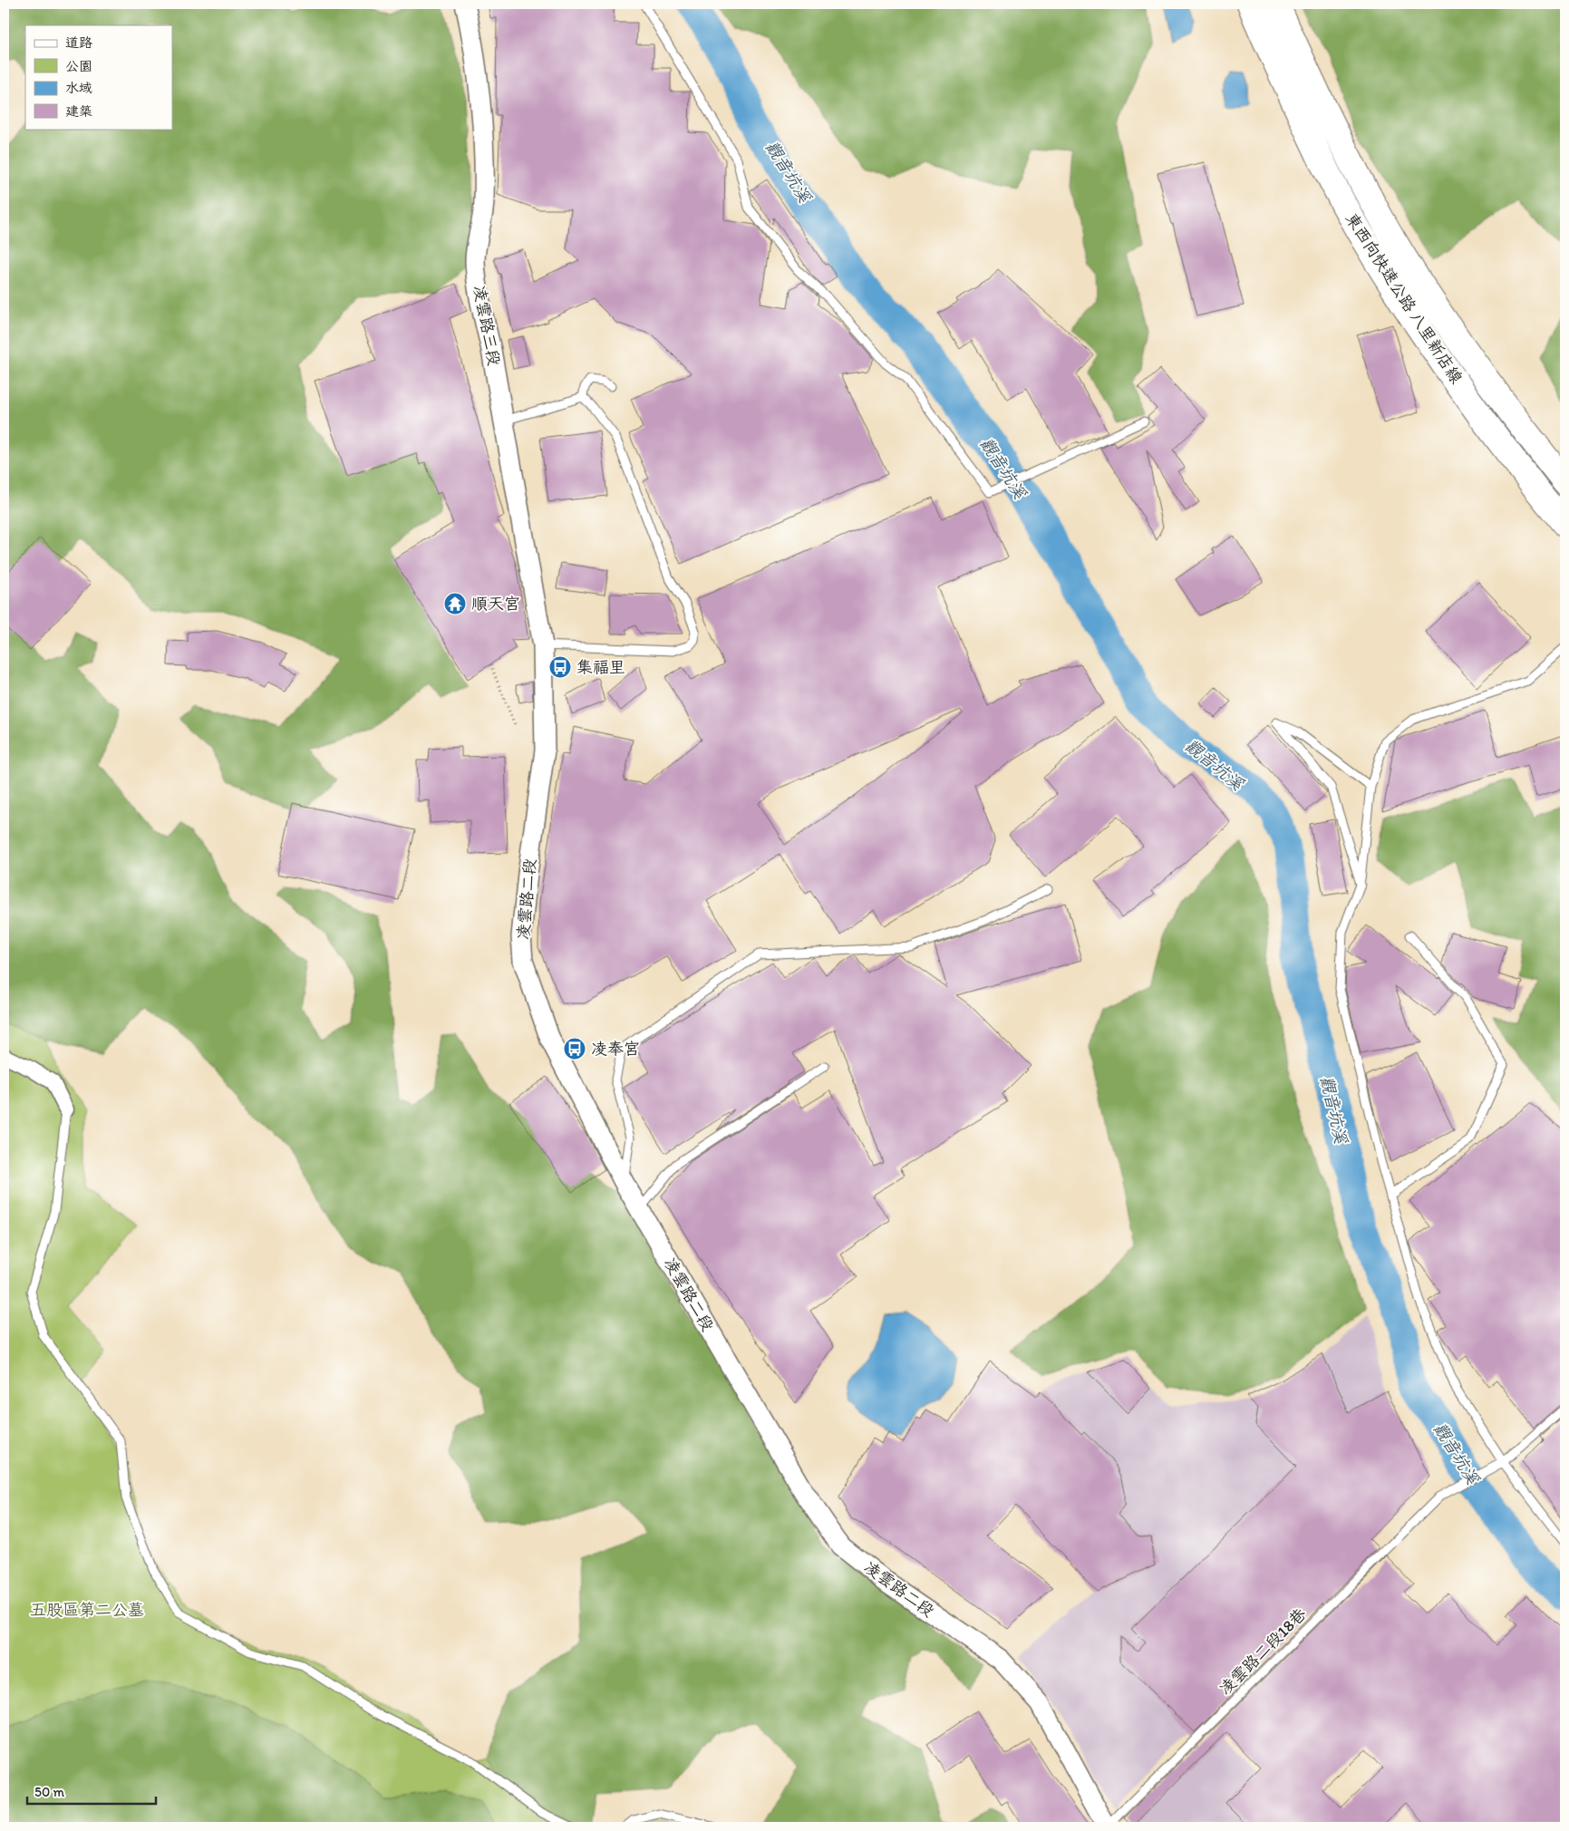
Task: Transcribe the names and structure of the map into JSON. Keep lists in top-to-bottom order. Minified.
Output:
{"streets":{"highway":["東西向快速公路 八里新店線"],"street":["凌雲路三段","凌雲路二段"],"lane":["凌雲路二段18巷"]},"crossings":[["凌雲路三段","凌雲路二段"],["凌雲路二段","凌雲路二段18巷"]],"water":["觀音坑溪"],"parks":["五股區第二公墓"],"places":{"temple":["順天宮"],"bus stop":["集福里","凌奉宮"]},"legend":["道路","公園","水域","建築"],"scale_bar":"50 m"}
